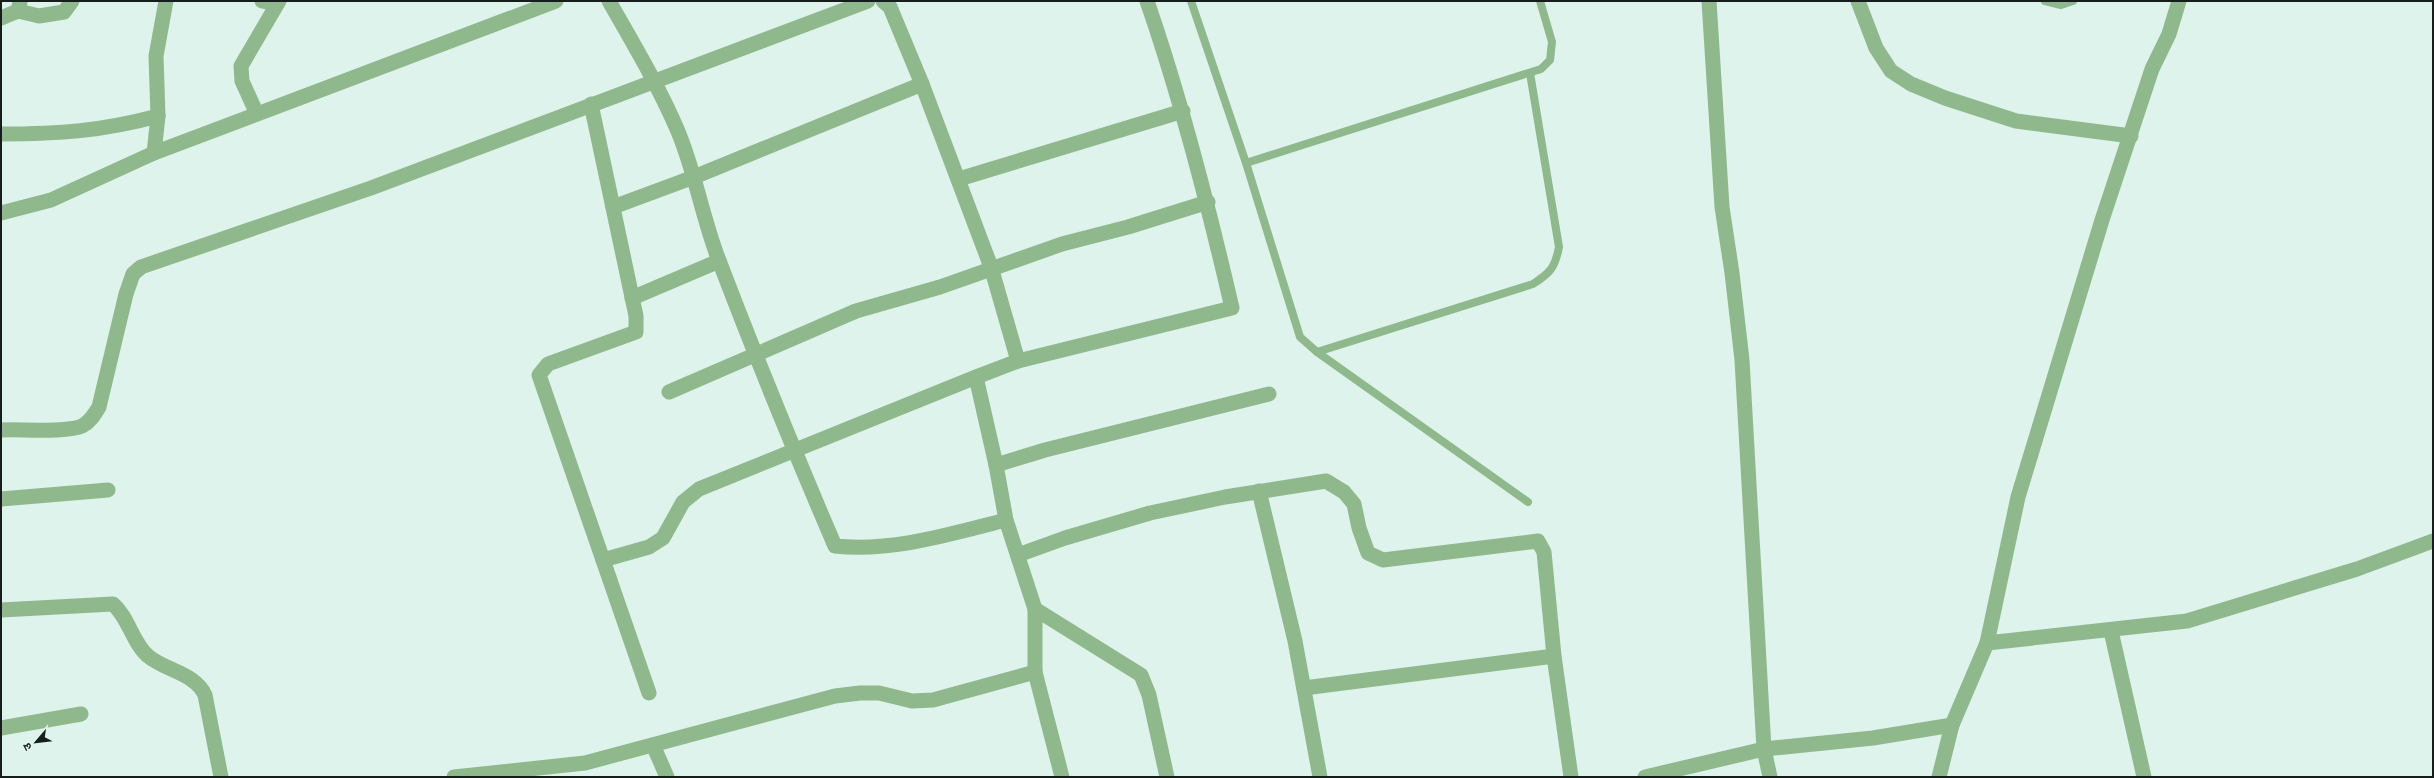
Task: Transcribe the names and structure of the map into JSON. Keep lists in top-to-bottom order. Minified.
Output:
{"north":"bottom left"}
